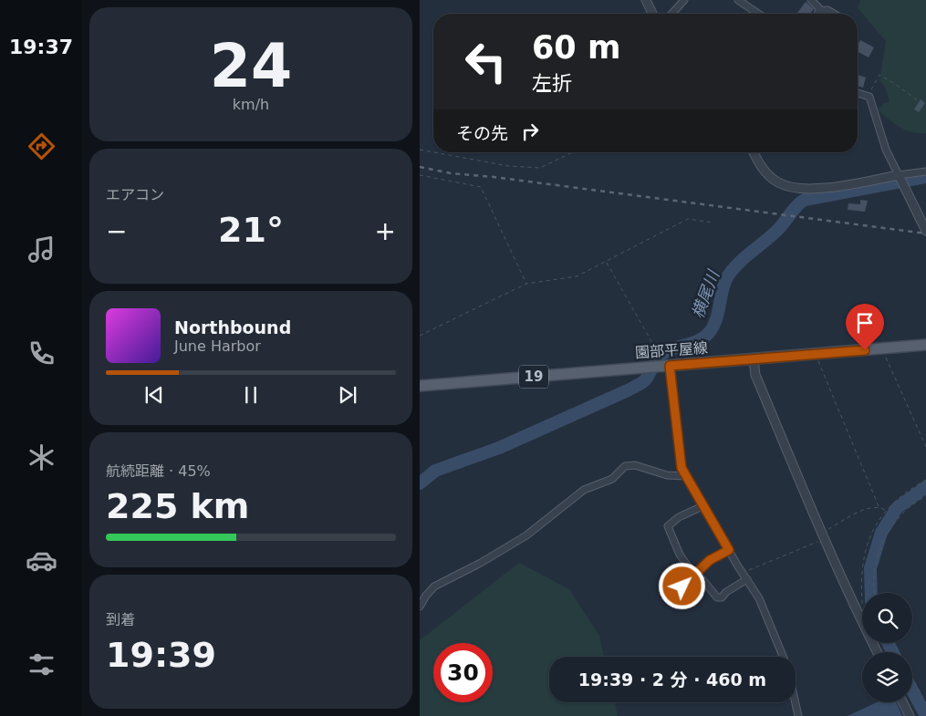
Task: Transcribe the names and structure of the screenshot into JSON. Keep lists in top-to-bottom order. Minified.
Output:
{"streets":{"main road":["園部平屋線","19"]},"water":["横尾川"],"page":{"tabs":"19:37","tile":[["24","km/h"],"エアコン",["航続距離 · 45%","225 km"],["到着","19:39"]],"turn":["60 m","左折"],"then":"その先","heat":["−","21°","+"],"song":["Northbound","June Harbor"],"limit":"30","trip":"19:39 · 2 分 · 460 m"}}
